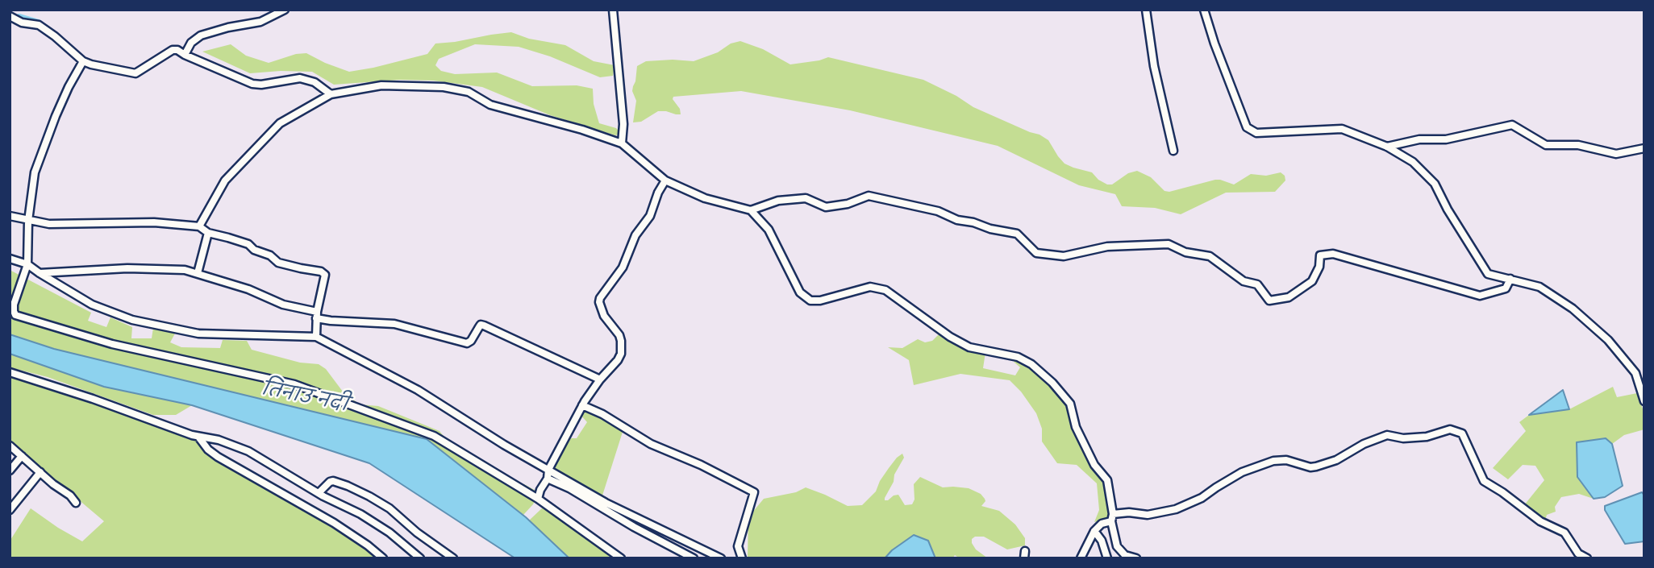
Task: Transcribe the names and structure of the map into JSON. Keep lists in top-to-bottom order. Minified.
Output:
{"water":["तिनाउ नदी"]}
